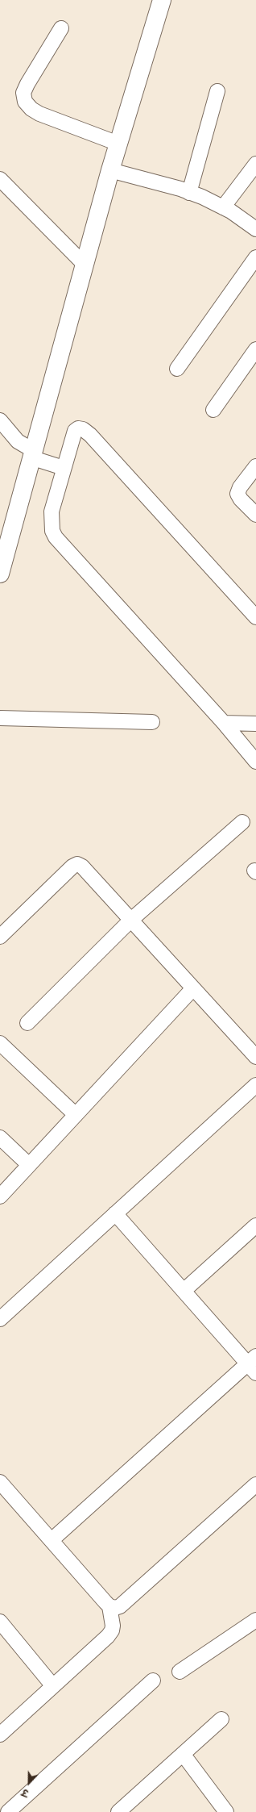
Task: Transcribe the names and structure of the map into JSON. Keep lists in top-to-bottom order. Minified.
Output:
{"north":"bottom"}
